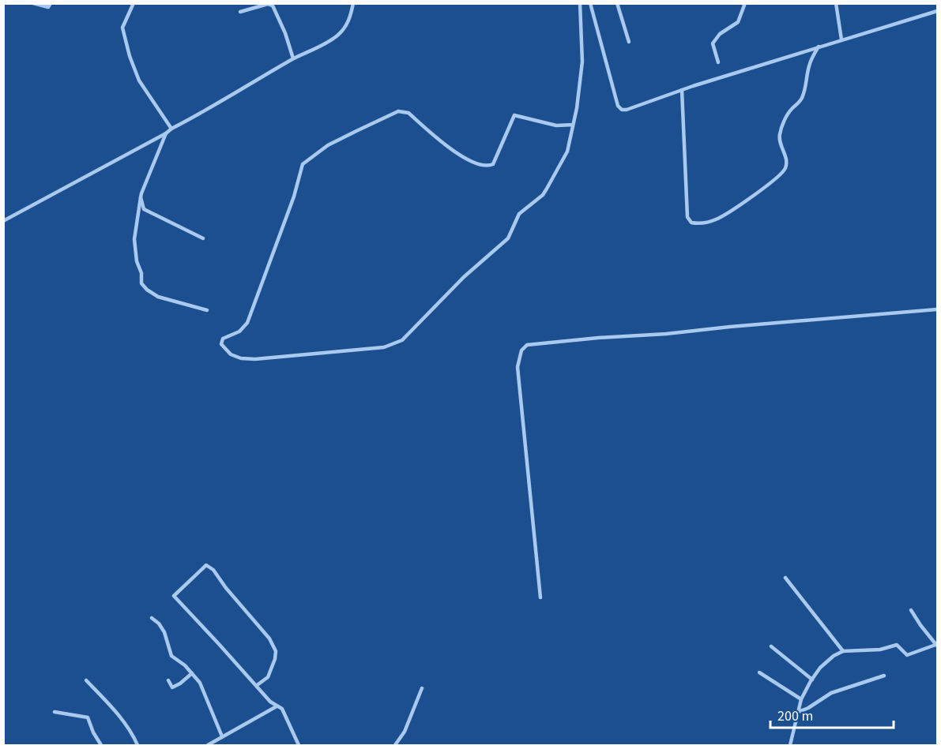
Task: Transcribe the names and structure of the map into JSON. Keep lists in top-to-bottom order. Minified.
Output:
{"scale_bar":"200 m"}
